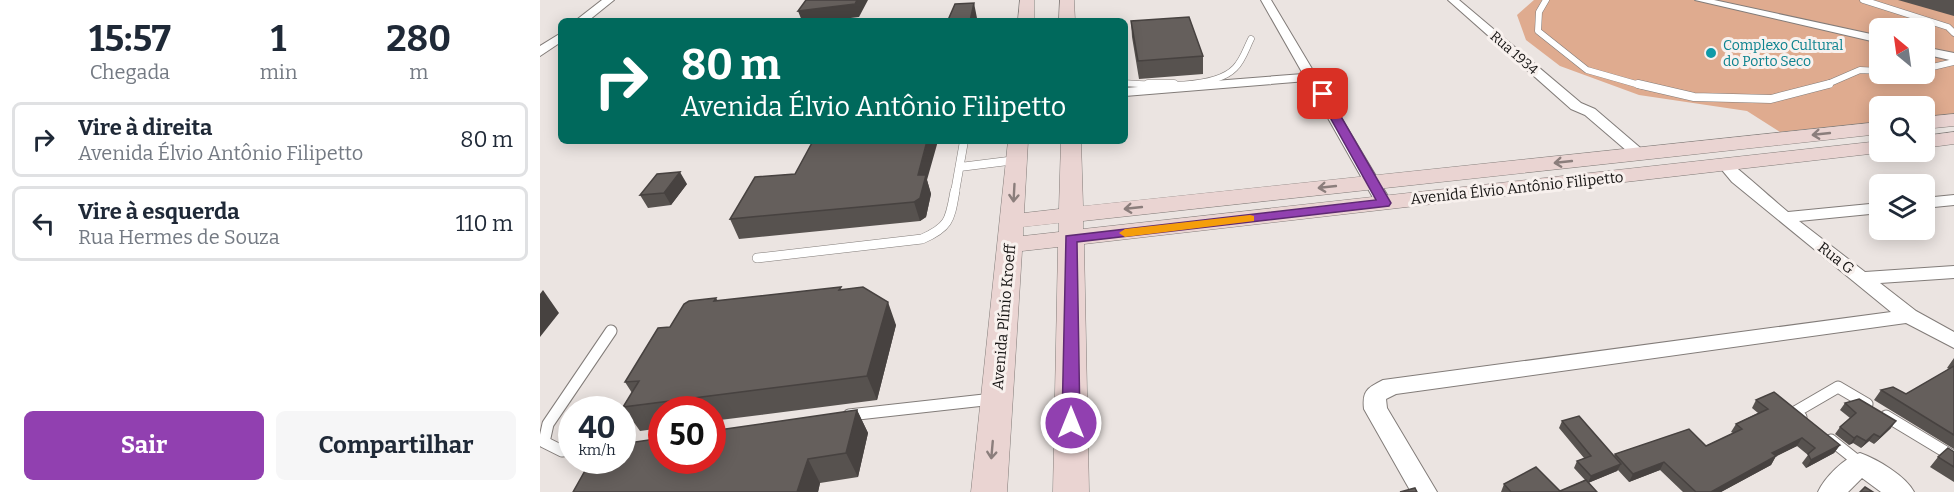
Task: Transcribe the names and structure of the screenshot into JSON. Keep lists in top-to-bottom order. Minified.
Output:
{"streets":{"main road":["Avenida Élvio Antônio Filipetto","Avenida Plínio Kroeff"],"street":["Rua 1934","Rua G"]},"crossings":[["Rua 1934","Avenida Élvio Antônio Filipetto"],["Avenida Élvio Antônio Filipetto","Rua G"],["Avenida Élvio Antônio Filipetto","Avenida Plínio Kroeff"]],"places":["Complexo Cultural do Porto Seco"],"north":"top left","page":{"eta":["15:57","Chegada","1","min","280","m"],"turn":["80 m","Avenida Élvio Antônio Filipetto"],"list":[{"name":"Vire à direita","note":"Avenida Élvio Antônio Filipetto","value":"80 m"},{"name":"Vire à esquerda","note":"Rua Hermes de Souza","value":"110 m"}],"speed":"40 km/h","limit":"50","buttons":["Sair","Compartilhar"]}}
